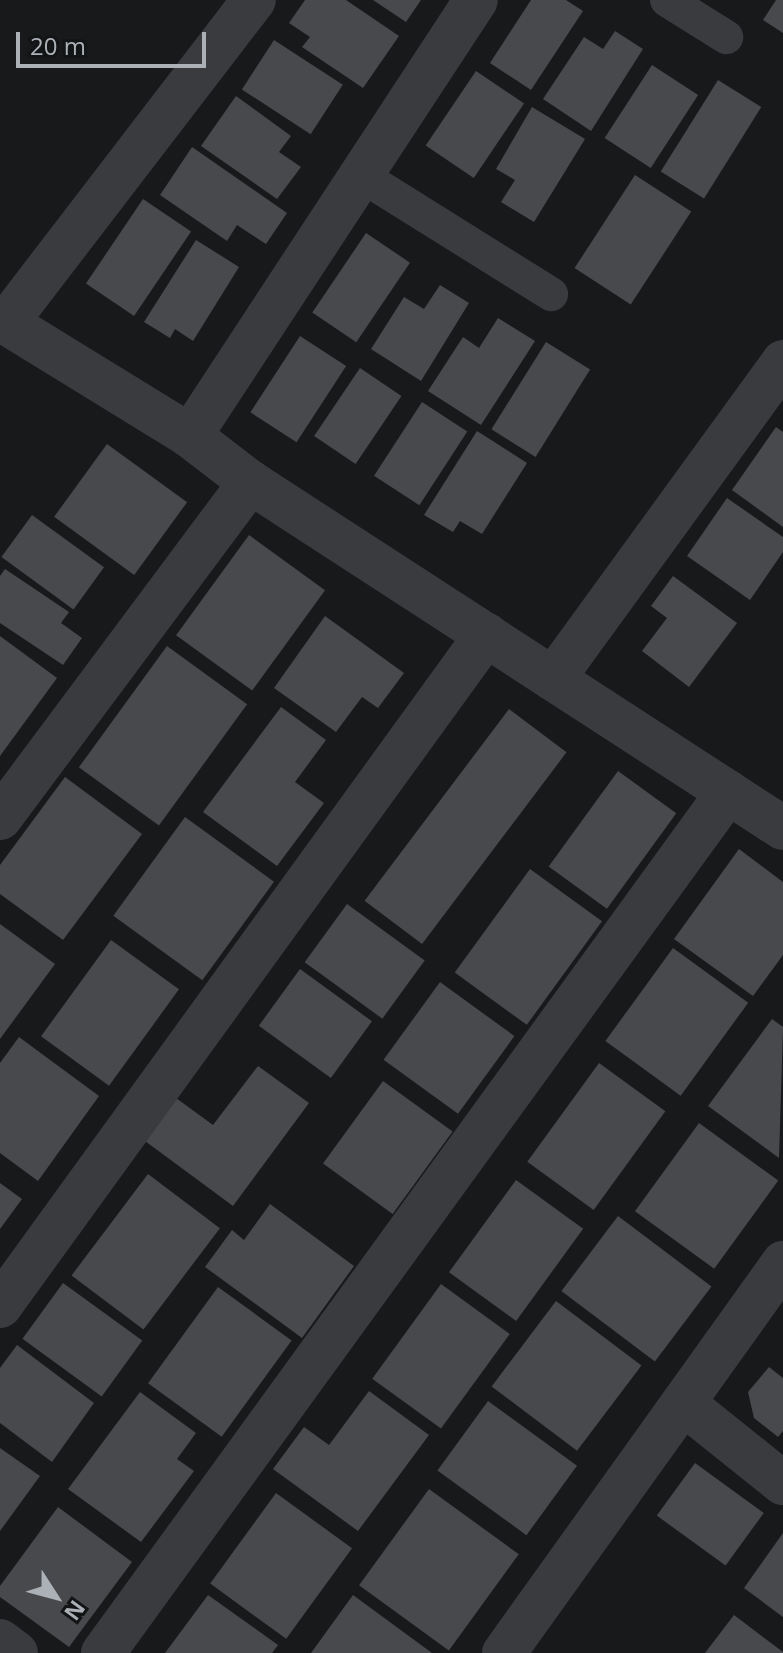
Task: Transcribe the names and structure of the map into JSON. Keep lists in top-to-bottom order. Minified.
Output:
{"scale_bar":"20 m","north":"bottom right"}
